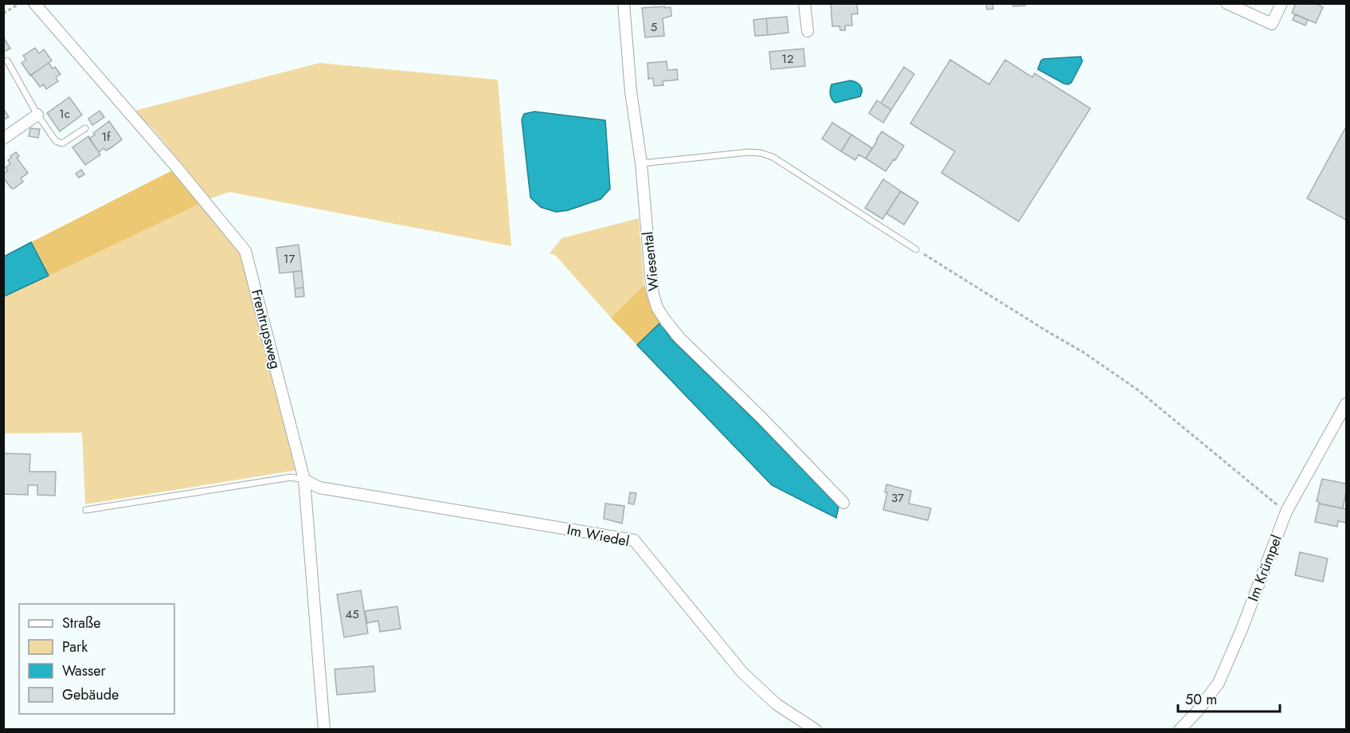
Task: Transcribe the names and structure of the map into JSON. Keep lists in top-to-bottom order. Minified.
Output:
{"streets":{"street":["Wiesental","Frentrupsweg","Im Wiedel","Im Krümpel"]},"crossings":[["Frentrupsweg","Im Wiedel"]],"house_numbers":["5","12","1c","1f","17","37","45"],"legend":["Straße","Park","Wasser","Gebäude"],"scale_bar":"50 m"}
